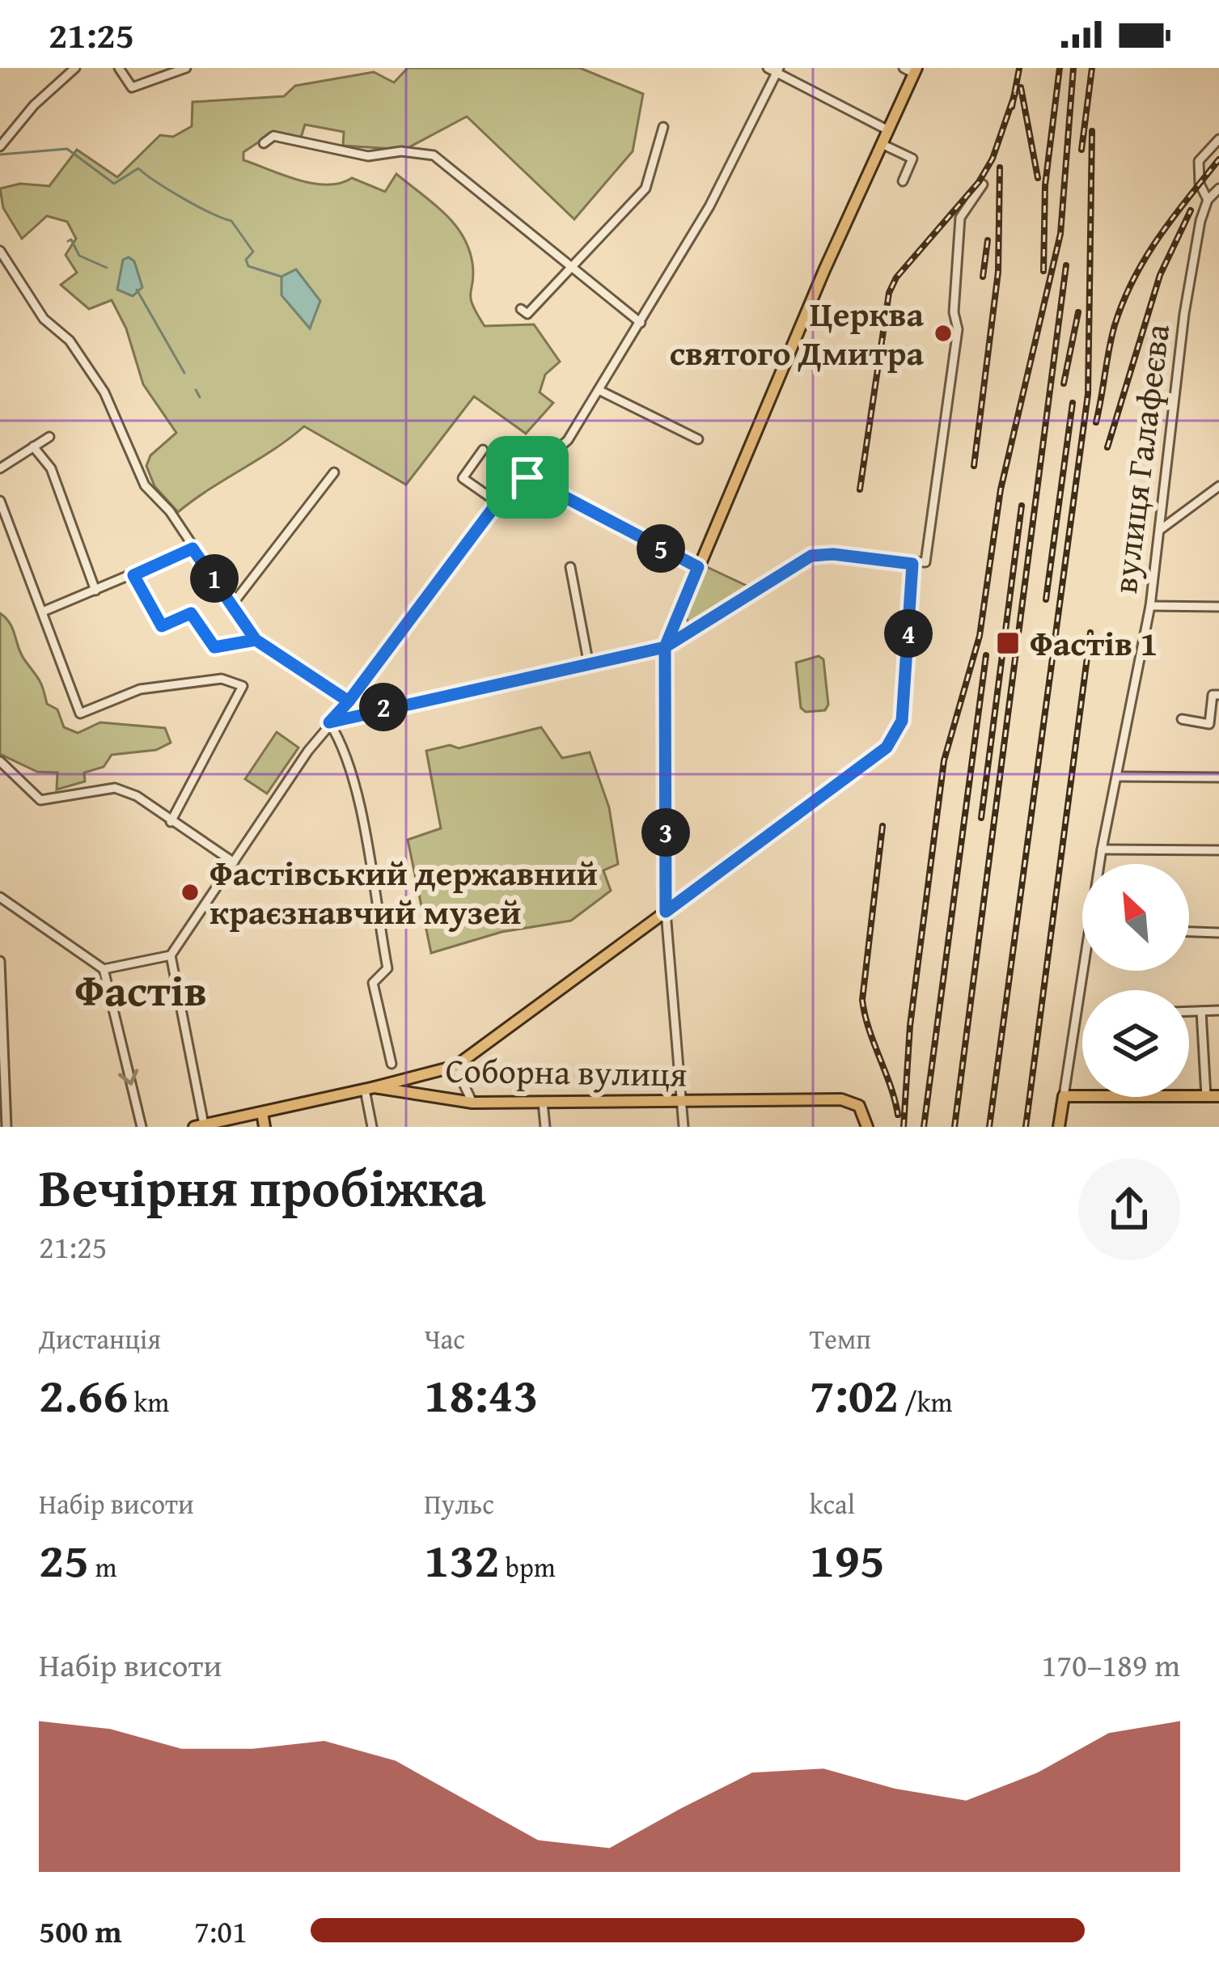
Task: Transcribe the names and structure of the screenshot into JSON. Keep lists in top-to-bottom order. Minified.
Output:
{"streets":{"main road":["вулиця Галафеєва","Соборна вулиця"]},"districts":["Фастів"],"places":{"other":["Церква святого Дмитра","Фастівський державний краєзнавчий музей"],"transit":["Фастів 1"]},"north":"top left","page":{"status":"21:25","pins":["5","1","4","2","3"],"heading":["Вечірня пробіжка","21:25"],"stats":[["Дистанція","2.66 km"],["Час","18:43"],["Темп","7:02 /km"],["Набір висоти","25 m"],["Пульс","132 bpm"],["kcal","195"]],"chart":["Набір висоти","170–189 m"],"list":[{"name":"500 m","note":"7:01"}]}}
